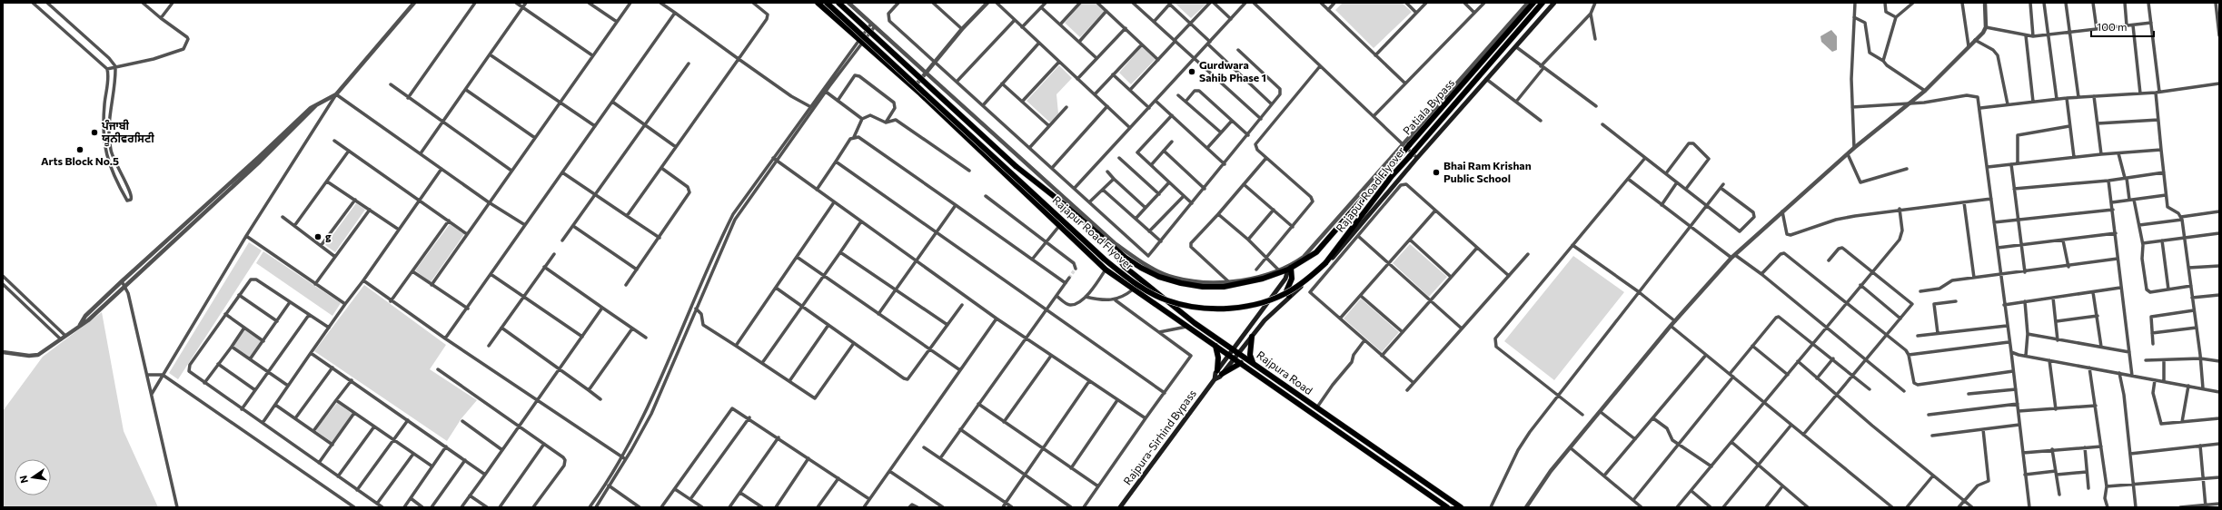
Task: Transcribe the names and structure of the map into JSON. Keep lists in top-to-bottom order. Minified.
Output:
{"streets":{"main road":["Patiala Bypass","Rajapur Road Flyover","Rajpura Road","Rajpura-Sirhind Bypass"]},"crossings":[["Patiala Bypass","Rajpura Road"],["Patiala Bypass","Rajpura-Sirhind Bypass"],["Rajpura Road","Rajpura-Sirhind Bypass"]],"places":["Gurdwara Sahib Phase 1","ਪੰਜਾਬੀ ਯੂਨੀਵਰਸਿਟੀ","Arts Block No.5","Bhai Ram Krishan Public School","g"],"scale_bar":"100 m","north":"left"}
